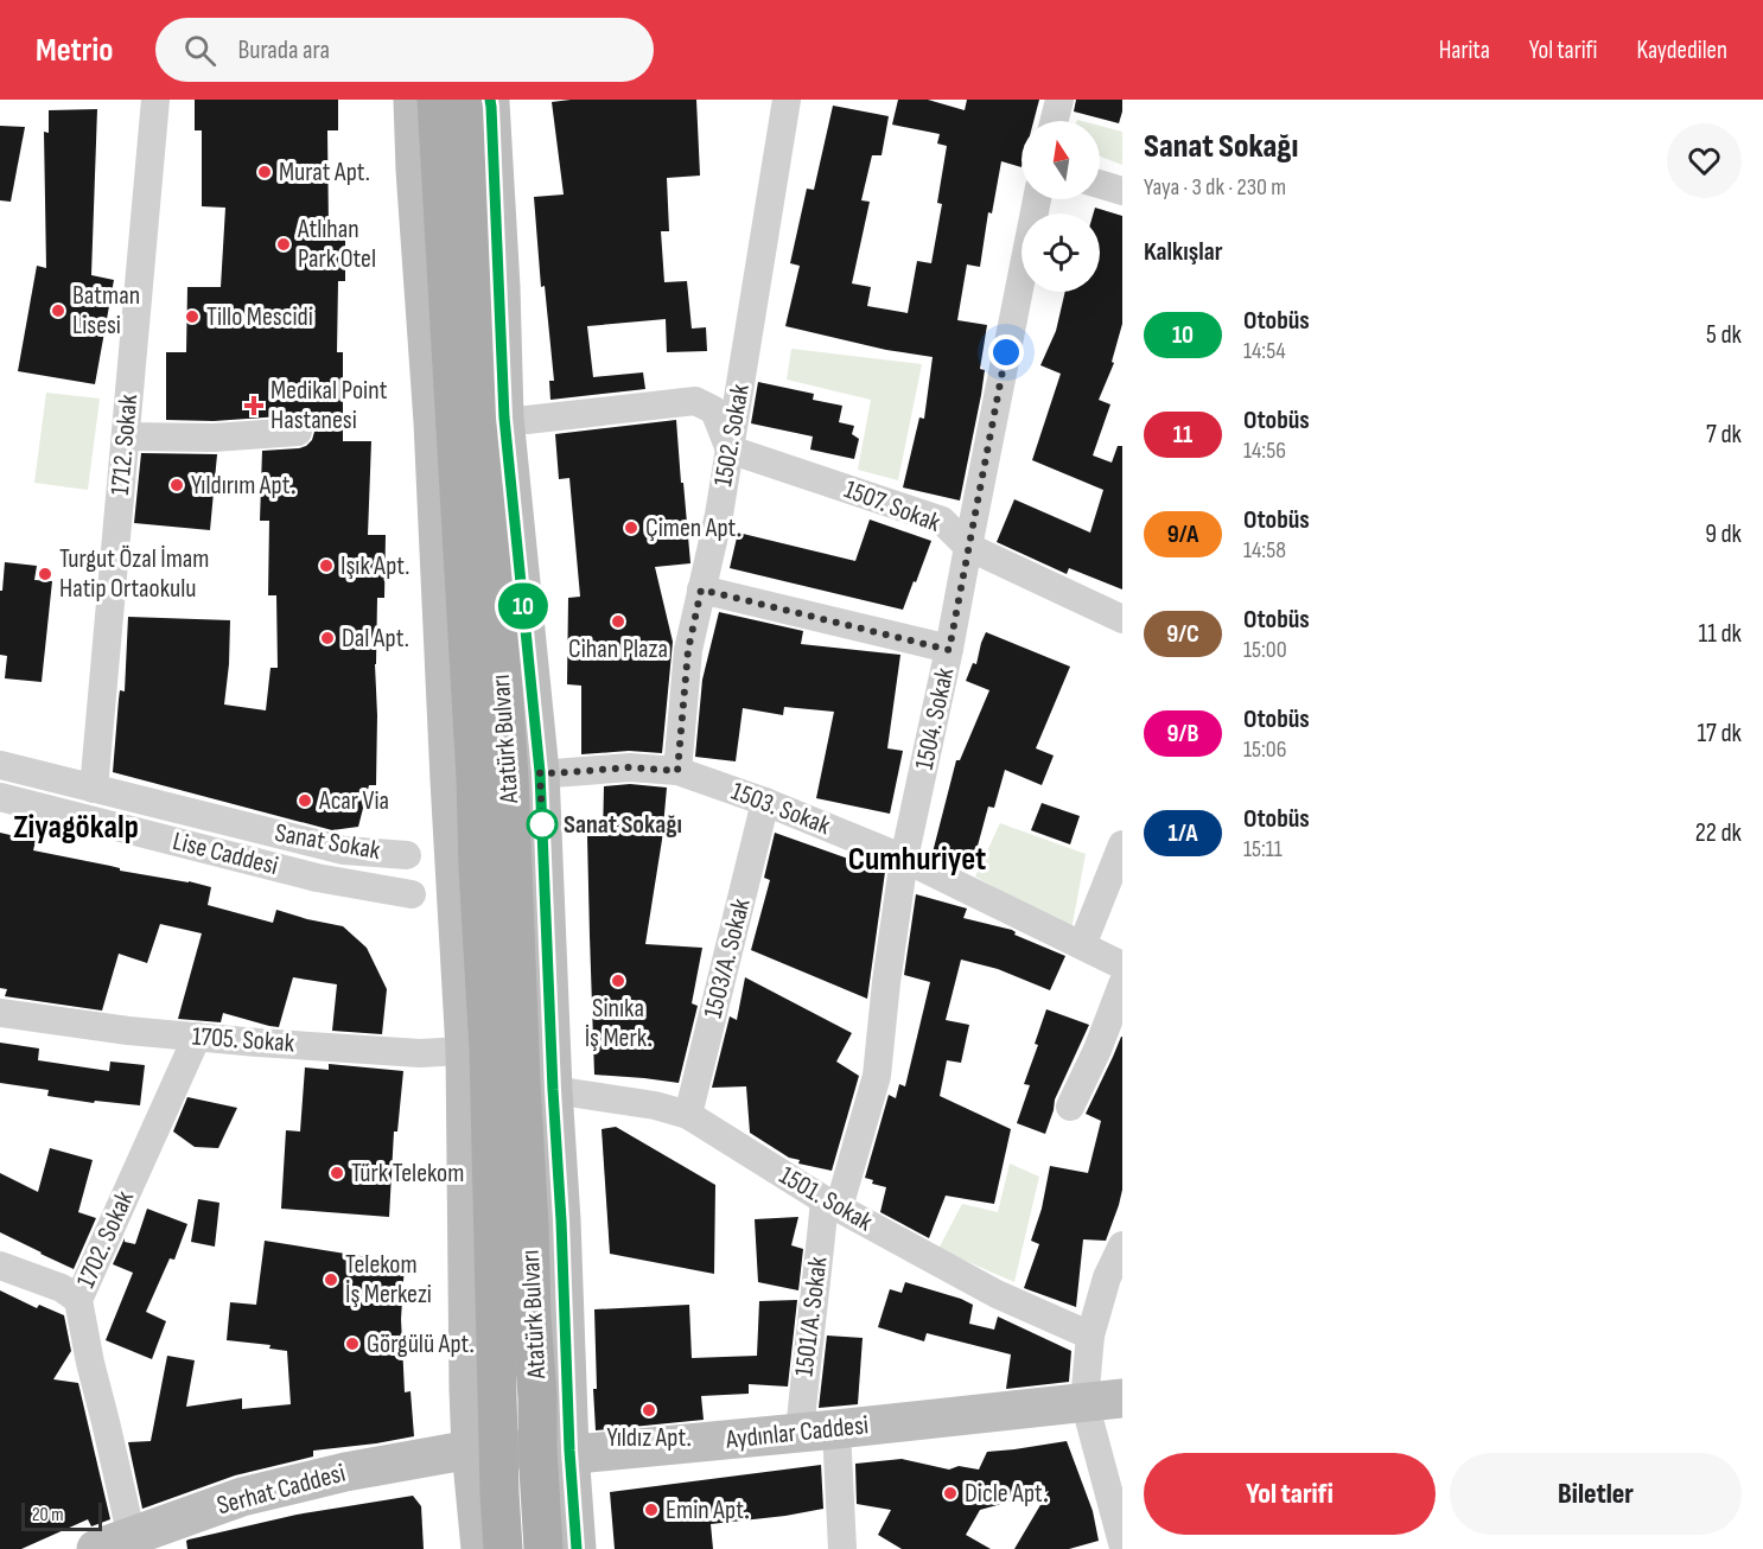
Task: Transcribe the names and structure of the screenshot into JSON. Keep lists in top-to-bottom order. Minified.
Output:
{"streets":{"main road":["Atatürk Bulvarı"],"street":["1502. Sokak","1712. Sokak","1507. Sokak","1504. Sokak","1503. Sokak","Sanat Sokak","Lise Caddesi","1503/A. Sokak","1705. Sokak","1501. Sokak","1702. Sokak","1501/A. Sokak","Aydınlar Caddesi","Serhat Caddesi"]},"crossings":[["1502. Sokak","1507. Sokak"],["1502. Sokak","1503. Sokak"],["1712. Sokak","Sanat Sokak"],["1507. Sokak","1504. Sokak"],["1504. Sokak","1503. Sokak"],["1504. Sokak","1501. Sokak"],["1504. Sokak","1501/A. Sokak"],["Atatürk Bulvarı","1705. Sokak"],["Atatürk Bulvarı","Aydınlar Caddesi"],["Atatürk Bulvarı","Serhat Caddesi"],["1503. Sokak","1503/A. Sokak"],["1503/A. Sokak","1501. Sokak"],["1705. Sokak","1702. Sokak"],["1501. Sokak","1501/A. Sokak"],["1702. Sokak","Serhat Caddesi"],["1501/A. Sokak","Aydınlar Caddesi"],["Aydınlar Caddesi","Serhat Caddesi"]],"districts":["Ziyagökalp","Cumhuriyet"],"places":{"other":["Murat Apt.","Atlıhan Park Otel","Batman Lisesi","Tillo Mescidi","Yıldırım Apt.","Çimen Apt.","Işık Apt.","Turgut Özal İmam Hatip Ortaokulu","Cihan Plaza","Dal Apt.","Acar Via","Sanat Sokağı","Sinıka İş Merk.","Türk Telekom","Telekom İş Merkezi","Görgülü Apt.","Yıldız Apt.","Dicle Apt.","Emin Apt."],"health":["Medikal Point Hastanesi"]},"lines":["bus line 10"],"scale_bar":"20 m","north":"top","page":{"header":"Metrio","search":"Burada ara","nav":["Harita","Yol tarifi","Kaydedilen"],"on_map":"10","heading":[["Sanat Sokağı","Yaya · 3 dk · 230 m"],"Kalkışlar"],"list":[{"mark":"10","name":"Otobüs","note":"14:54","value":"5 dk"},{"mark":"11","name":"Otobüs","note":"14:56","value":"7 dk"},{"mark":"9/A","name":"Otobüs","note":"14:58","value":"9 dk"},{"mark":"9/C","name":"Otobüs","note":"15:00","value":"11 dk"},{"mark":"9/B","name":"Otobüs","note":"15:06","value":"17 dk"},{"mark":"1/A","name":"Otobüs","note":"15:11","value":"22 dk"}],"buttons":["Yol tarifi","Biletler"],"scale":"20 m"}}
